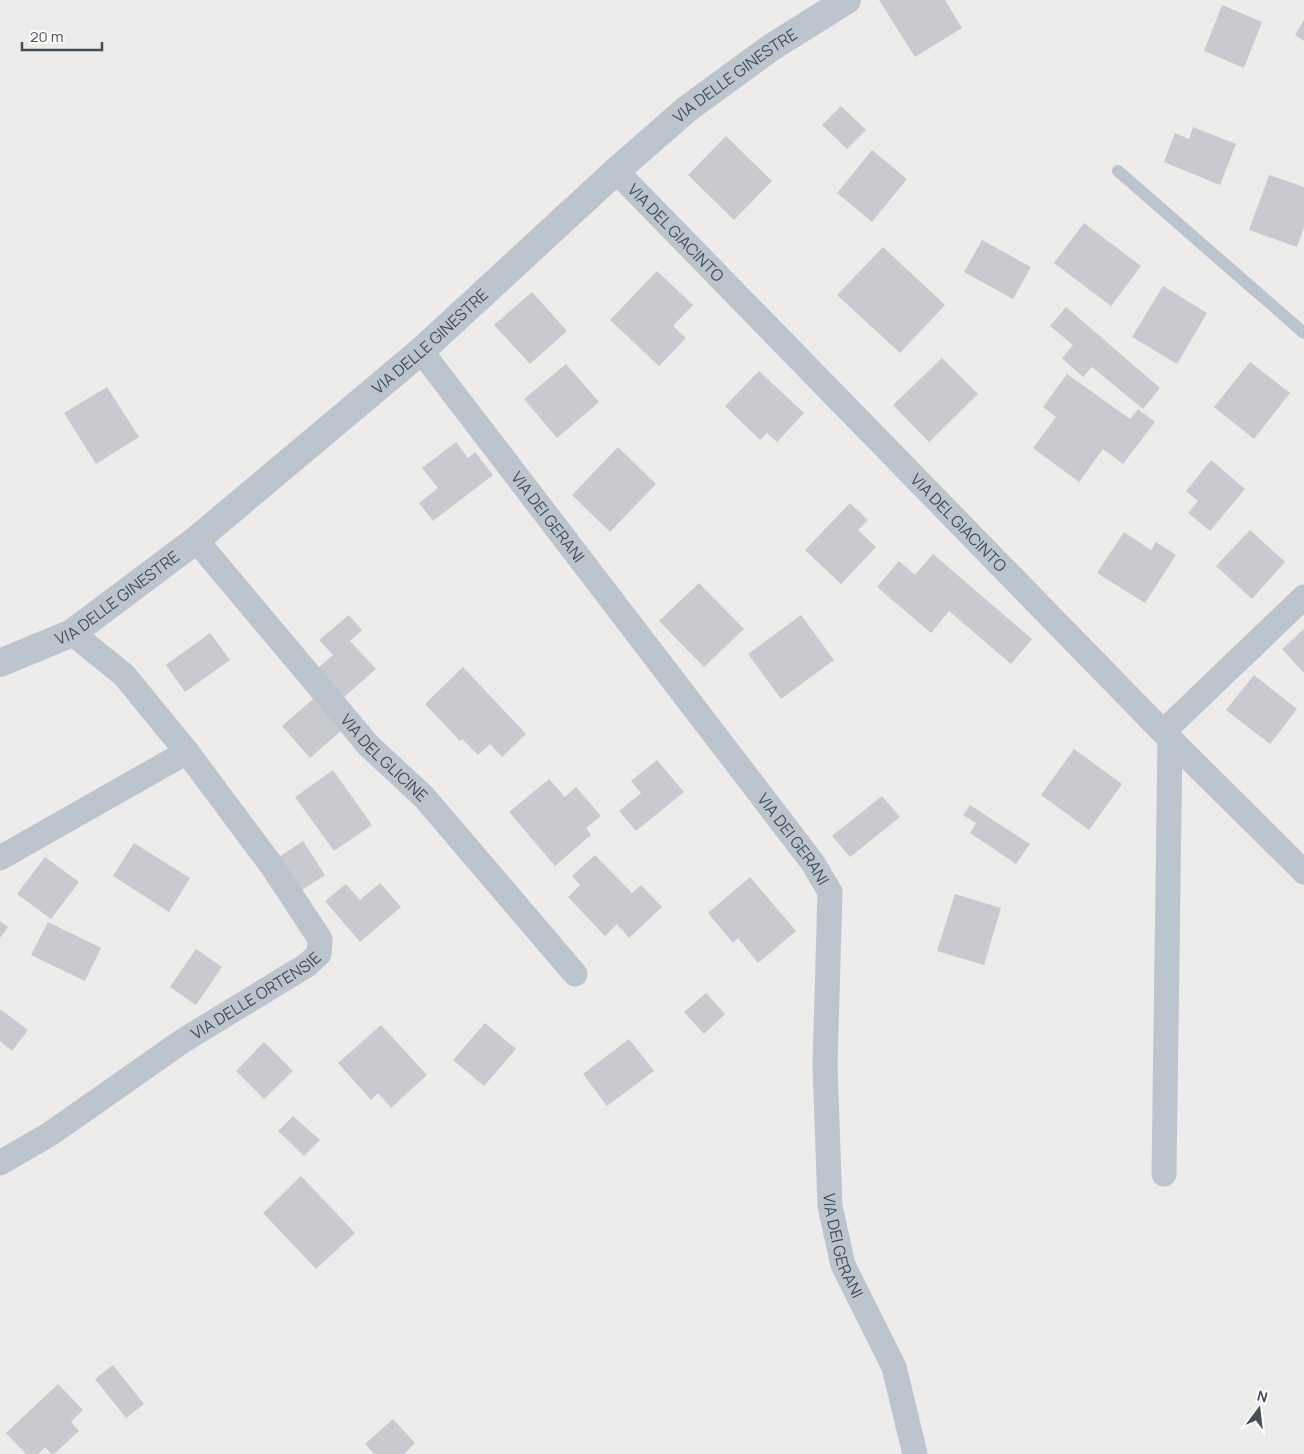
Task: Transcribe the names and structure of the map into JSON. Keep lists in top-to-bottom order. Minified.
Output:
{"streets":{"street":["VIA DELLE GINESTRE","VIA DEL GIACINTO","VIA DEI GERANI","VIA DEL GLICINE","VIA DELLE ORTENSIE"]},"crossings":[["VIA DELLE GINESTRE","VIA DEL GIACINTO"],["VIA DELLE GINESTRE","VIA DEI GERANI"],["VIA DELLE GINESTRE","VIA DEL GLICINE"],["VIA DELLE GINESTRE","VIA DELLE ORTENSIE"]],"scale_bar":"20 m","north":"top"}
